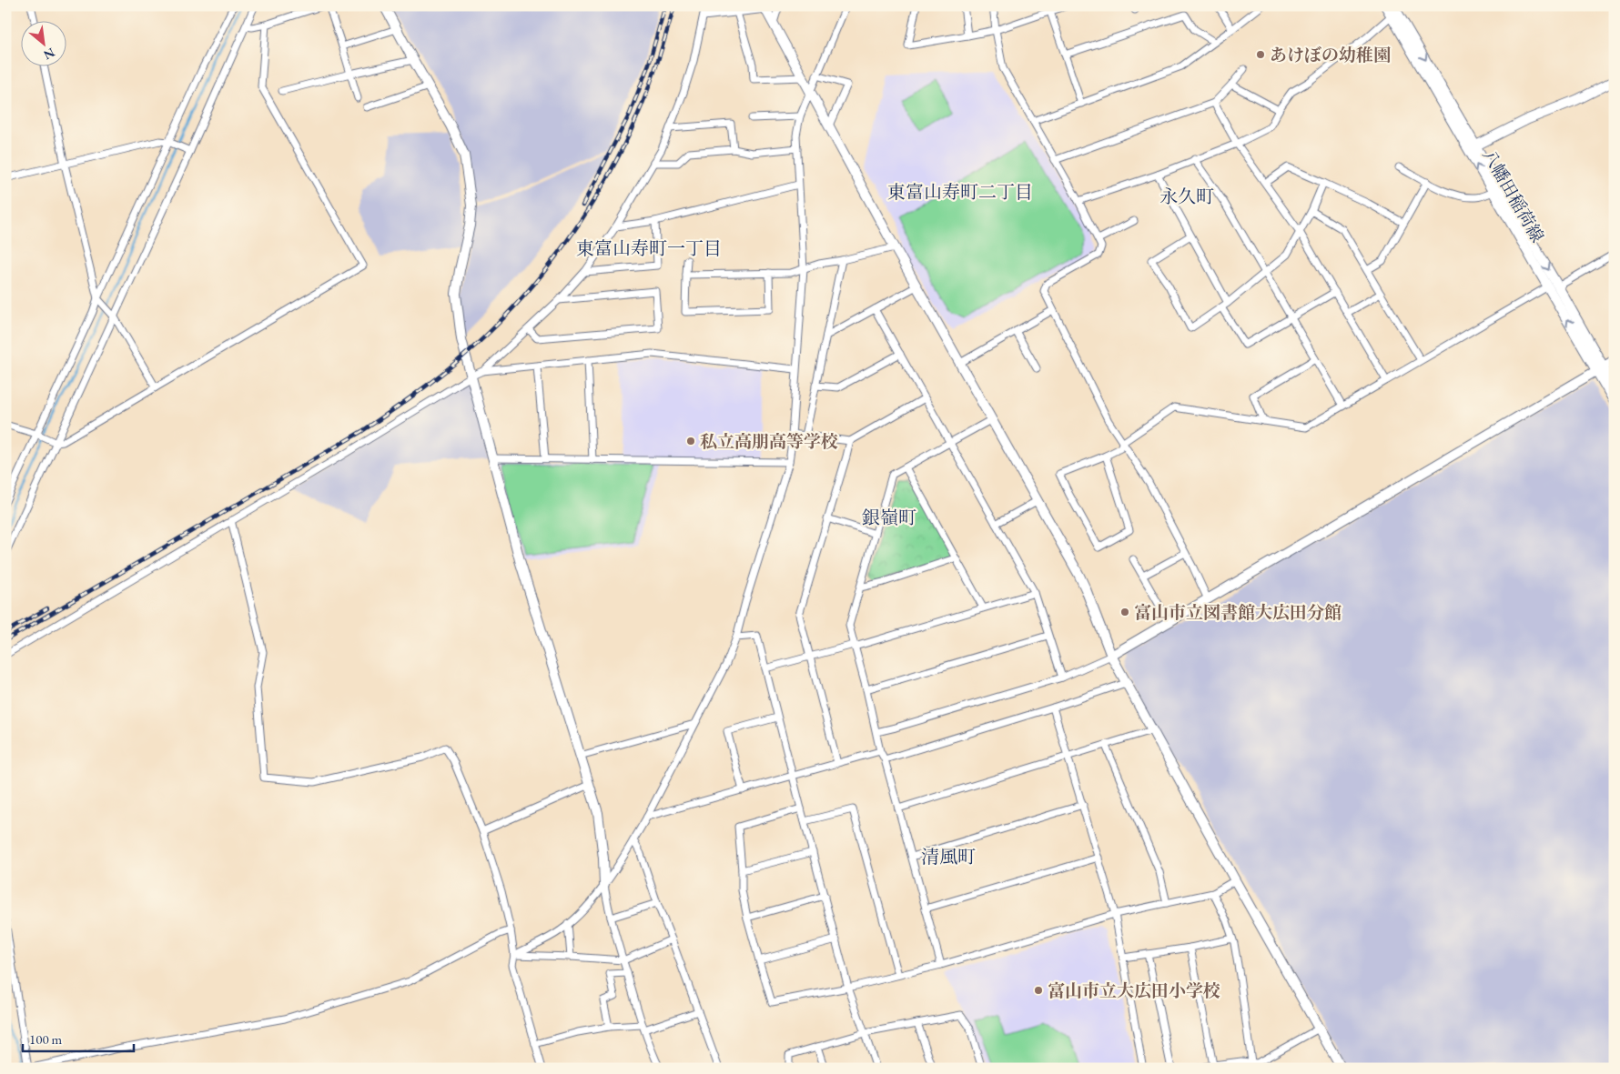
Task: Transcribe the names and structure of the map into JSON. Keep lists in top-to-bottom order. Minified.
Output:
{"streets":{"street":["八幡田稲荷線"]},"districts":["東富山寿町二丁目","永久町","東富山寿町一丁目","銀嶺町","清風町"],"places":["あけぼの幼稚園","私立高朋高等学校","富山市立図書館大広田分館","富山市立大広田小学校"],"scale_bar":"100 m","north":"bottom right"}
